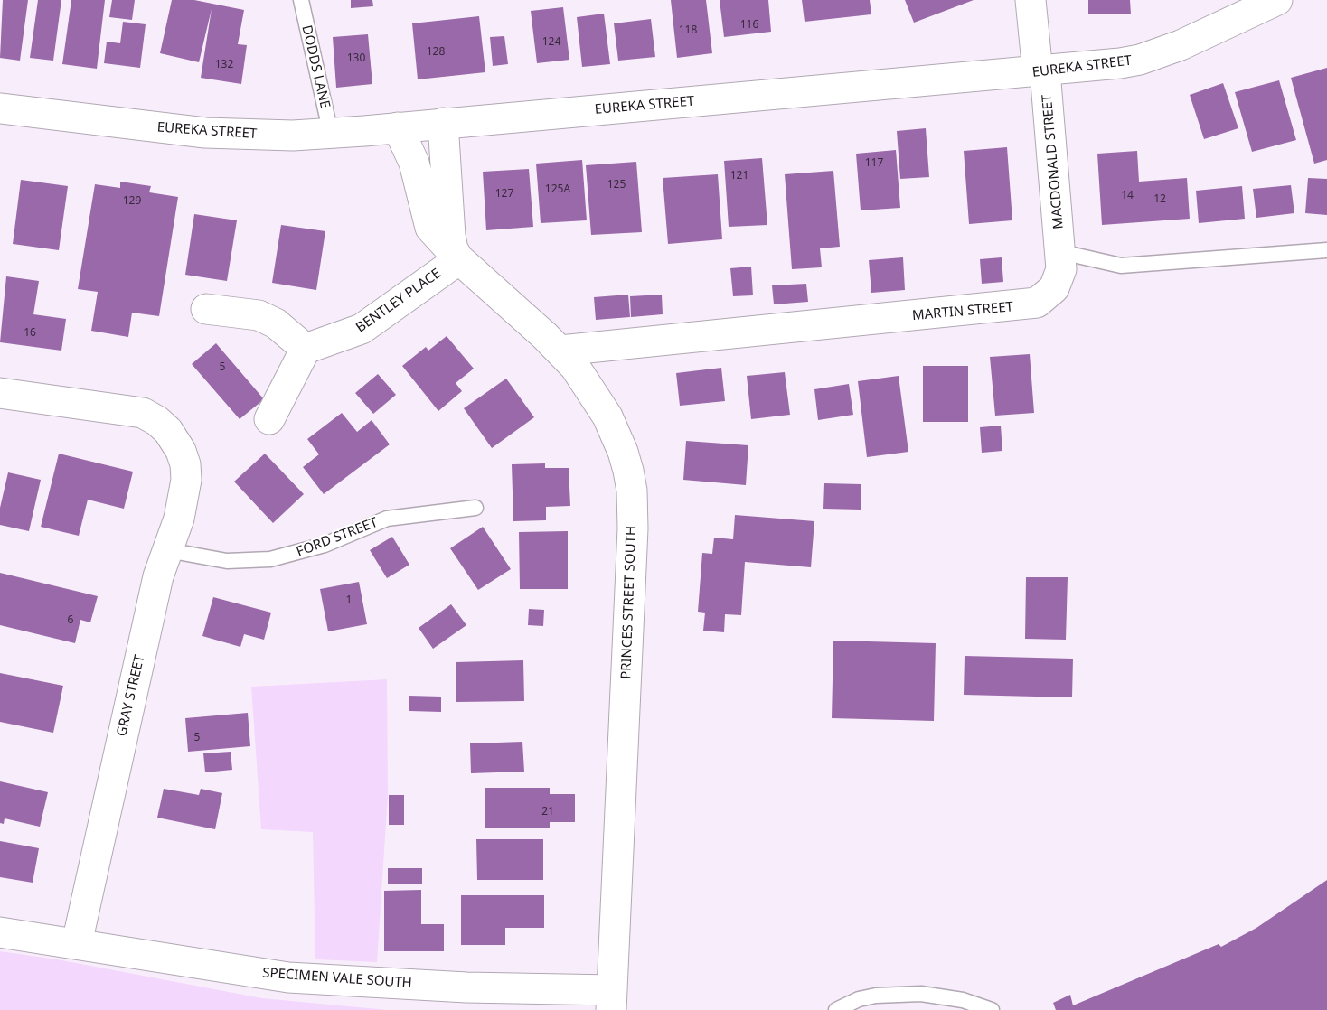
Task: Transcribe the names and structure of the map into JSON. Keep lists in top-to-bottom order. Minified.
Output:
{"streets":{"street":["EUREKA STREET","MACDONALD STREET","BENTLEY PLACE","MARTIN STREET","PRINCES STREET SOUTH","GRAY STREET","SPECIMEN VALE SOUTH"],"lane":["DODDS LANE","FORD STREET"]},"crossings":[["DODDS LANE","EUREKA STREET"],["EUREKA STREET","MACDONALD STREET"],["EUREKA STREET","PRINCES STREET SOUTH"],["MACDONALD STREET","MARTIN STREET"],["BENTLEY PLACE","PRINCES STREET SOUTH"],["MARTIN STREET","PRINCES STREET SOUTH"],["FORD STREET","GRAY STREET"],["PRINCES STREET SOUTH","SPECIMEN VALE SOUTH"],["GRAY STREET","SPECIMEN VALE SOUTH"]],"house_numbers":["116","118","124","128","130","132","117","121","125","125A","127","14","12","129","16","5","1","6","5","21"]}
